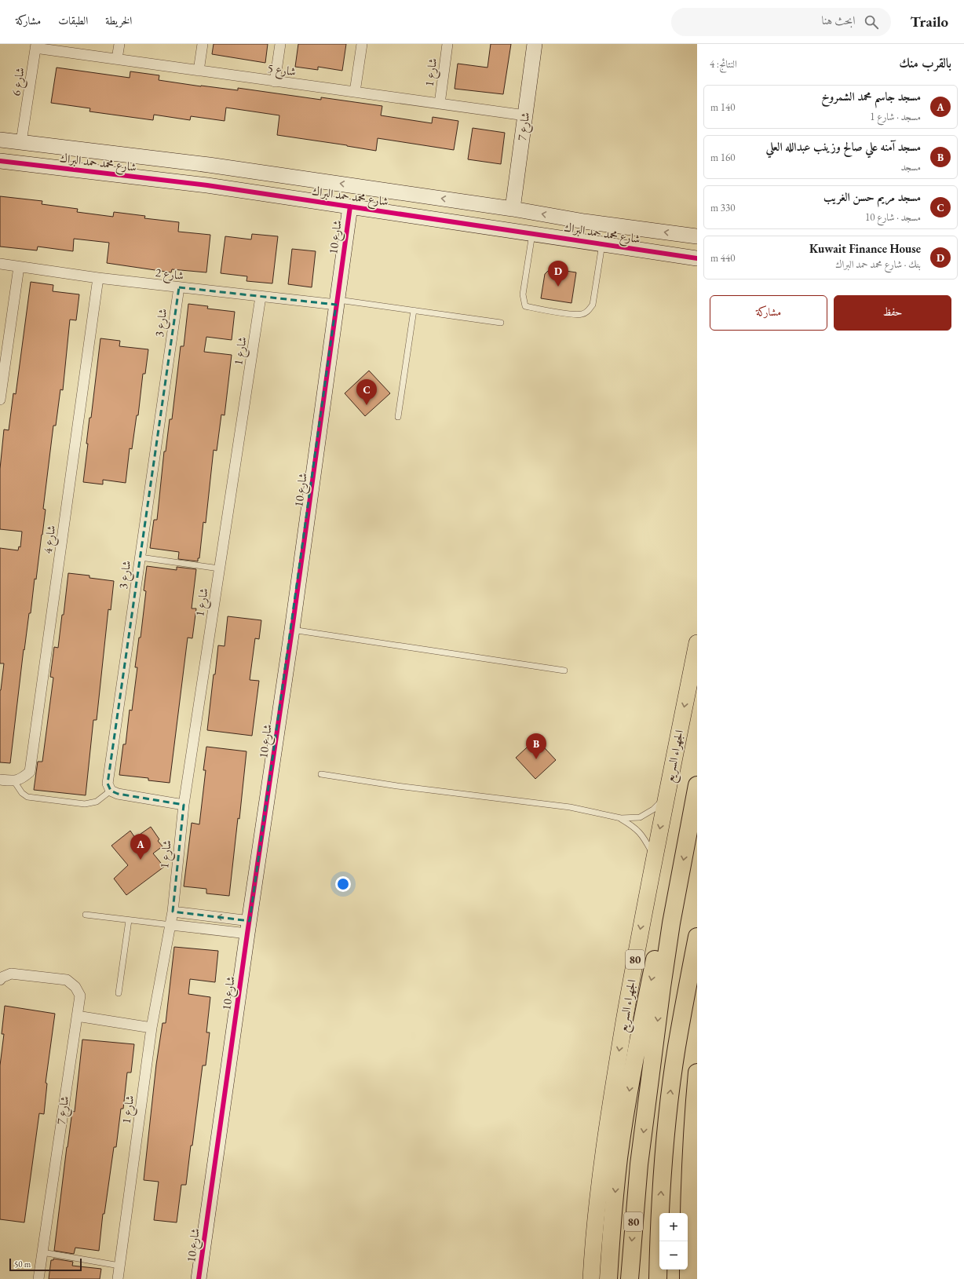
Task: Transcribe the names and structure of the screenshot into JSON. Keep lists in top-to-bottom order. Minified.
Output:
{"streets":{"highway":["80"],"main road":["الجهراء السريع"],"street":["شارع 5","شارع 1","شارع 6","شارع 7","شارع محمد حمد البراك","شارع 10","شارع 2","شارع 3","شارع 4"]},"crossings":[["شارع 5","شارع 1"],["شارع 5","شارع 6"],["شارع 5","شارع 7"],["شارع 1","شارع 2"],["شارع 6","شارع محمد حمد البراك"],["شارع 7","شارع محمد حمد البراك"],["شارع محمد حمد البراك","شارع 10"],["شارع 10","شارع 2"],["شارع 2","شارع 3"],["شارع 2","شارع 4"]],"one_way":["الجهراء السريع"],"scale_bar":"50 m","page":{"header":"Trailo","search":"ابحث هنا","nav":["الخريطة","الطبقات","مشاركة"],"heading":["بالقرب منك","النتائج: 4"],"list":[{"mark":"A","name":"مسجد جاسم محمد الشمروخ","note":"مسجد · شارع 1","value":"140 m"},{"mark":"B","name":"مسجد آمنه علي صالح وزينب عبدالله العلي","note":"مسجد","value":"160 m"},{"mark":"C","name":"مسجد مريم حسن الغريب","note":"مسجد · شارع 10","value":"330 m"},{"mark":"D","name":"Kuwait Finance House","note":"بنك · شارع محمد حمد البراك","value":"440 m"}],"pins":["D","C","B","A"],"buttons":["حفظ","مشاركة"],"map_buttons":["+","−"],"scale":"50 m"}}
